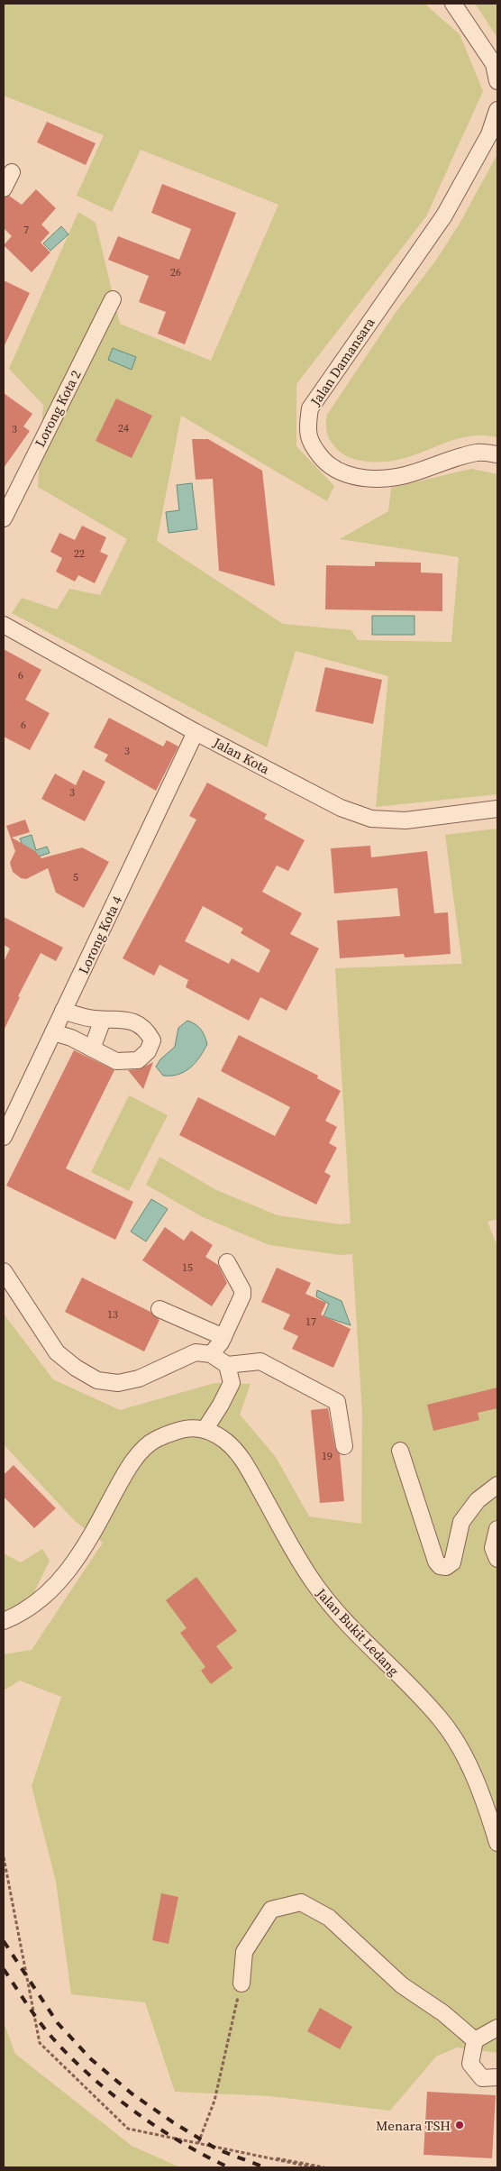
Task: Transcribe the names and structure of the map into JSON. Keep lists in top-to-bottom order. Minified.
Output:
{"streets":{"street":["Jalan Damansara","Lorong Kota 2","Jalan Kota","Lorong Kota 4","Jalan Bukit Ledang"]},"crossings":[["Jalan Kota","Lorong Kota 4"]],"places":["Menara TSH"],"house_numbers":["7","26","24","3","22","6","6","3","3","5","15","13","17","19"]}
